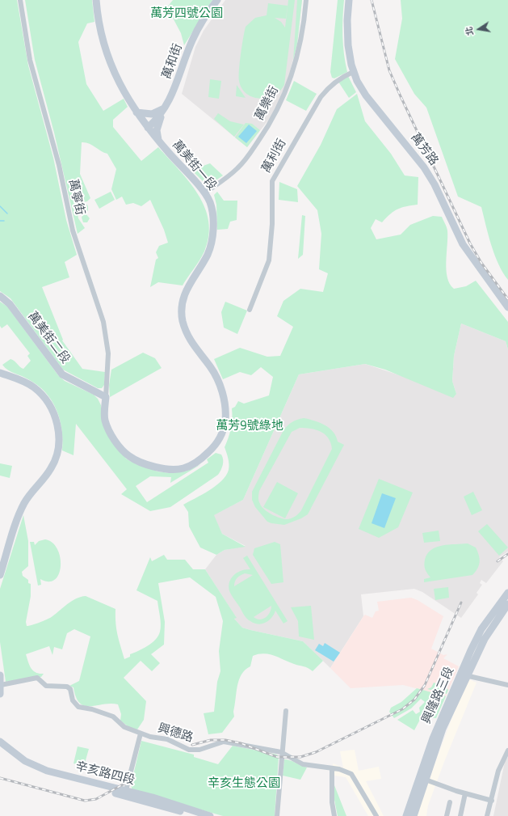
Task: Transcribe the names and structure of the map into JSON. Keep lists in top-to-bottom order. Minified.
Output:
{"streets":{"street":["萬和街","萬樂街","萬芳路","萬利街","萬美街一段","萬寧街","萬美街二段","興隆路三段","興德路","辛亥路四段"]},"crossings":[["萬和街","萬美街一段"],["萬樂街","萬美街一段"],["萬芳路","萬利街"],["萬美街一段","萬寧街"],["萬美街一段","萬美街二段"],["萬寧街","萬美街二段"]],"parks":["萬芳四號公園","萬芳9號綠地","辛亥生態公園"],"north":"left"}
